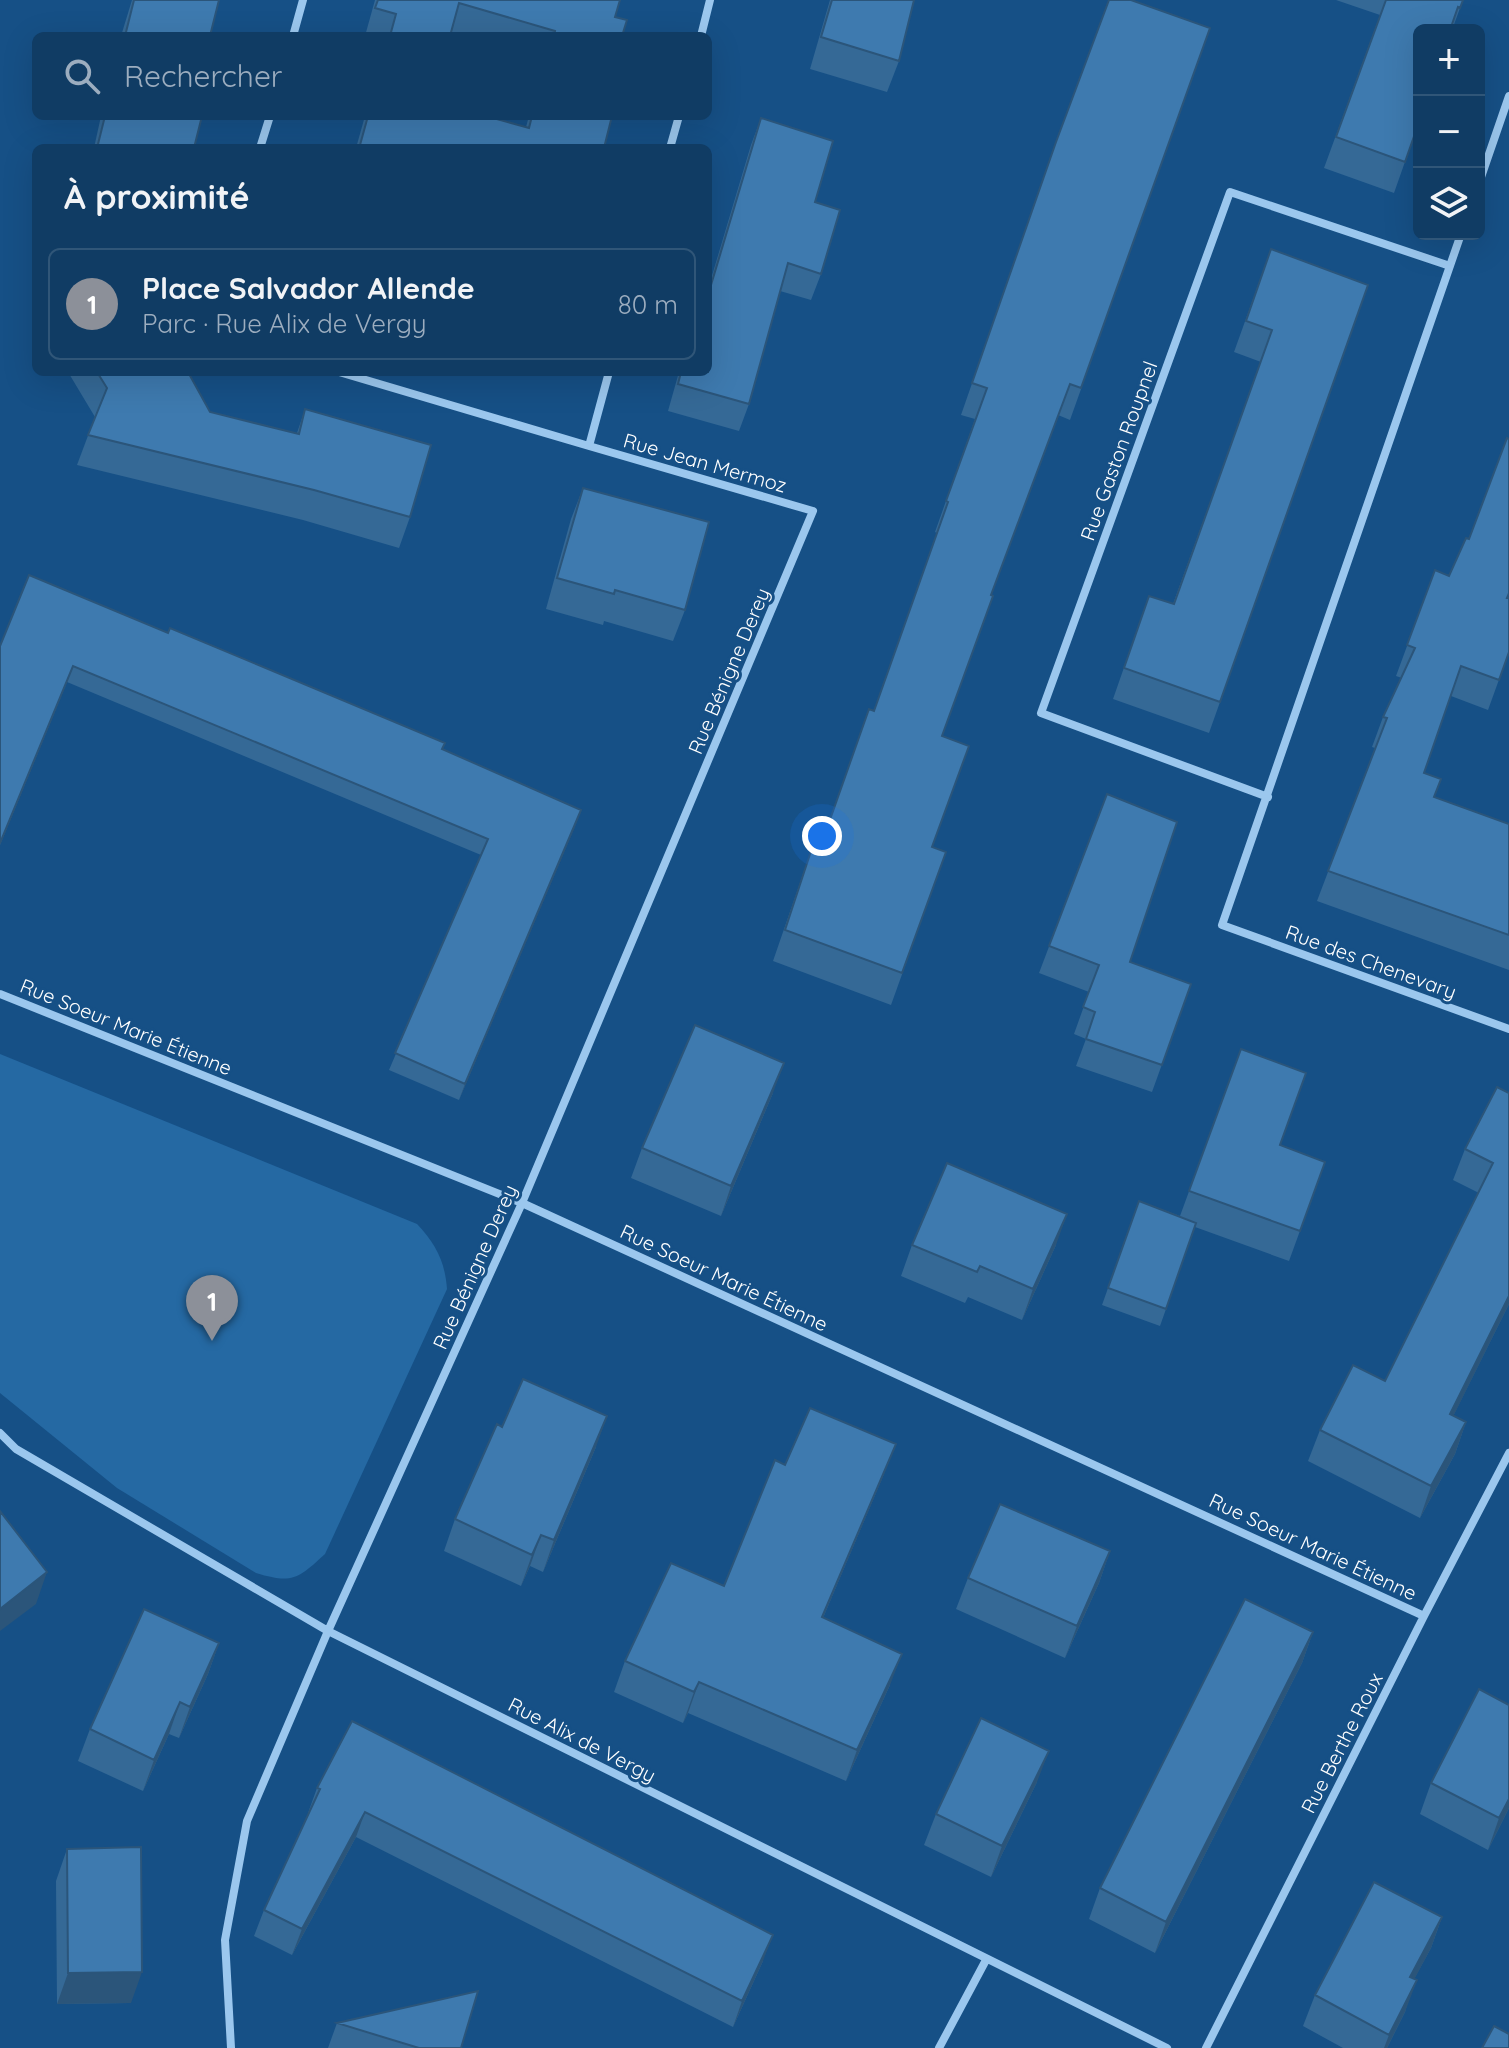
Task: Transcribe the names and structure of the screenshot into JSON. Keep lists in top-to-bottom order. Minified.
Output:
{"streets":{"street":["Rue Gaston Roupnel","Rue Jean Mermoz","Rue Bénigne Derey","Rue des Chenevary","Rue Soeur Marie Étienne","Rue Alix de Vergy","Rue Berthe Roux"]},"crossings":[["Rue Gaston Roupnel","Rue des Chenevary"],["Rue Jean Mermoz","Rue Bénigne Derey"],["Rue Bénigne Derey","Rue Soeur Marie Étienne"],["Rue Bénigne Derey","Rue Alix de Vergy"],["Rue Soeur Marie Étienne","Rue Berthe Roux"]],"page":{"map_buttons":["+","−"],"search":"Rechercher","heading":"À proximité","list":[{"mark":"1","name":"Place Salvador Allende","note":"Parc · Rue Alix de Vergy","value":"80 m"}],"pins":"1"}}
